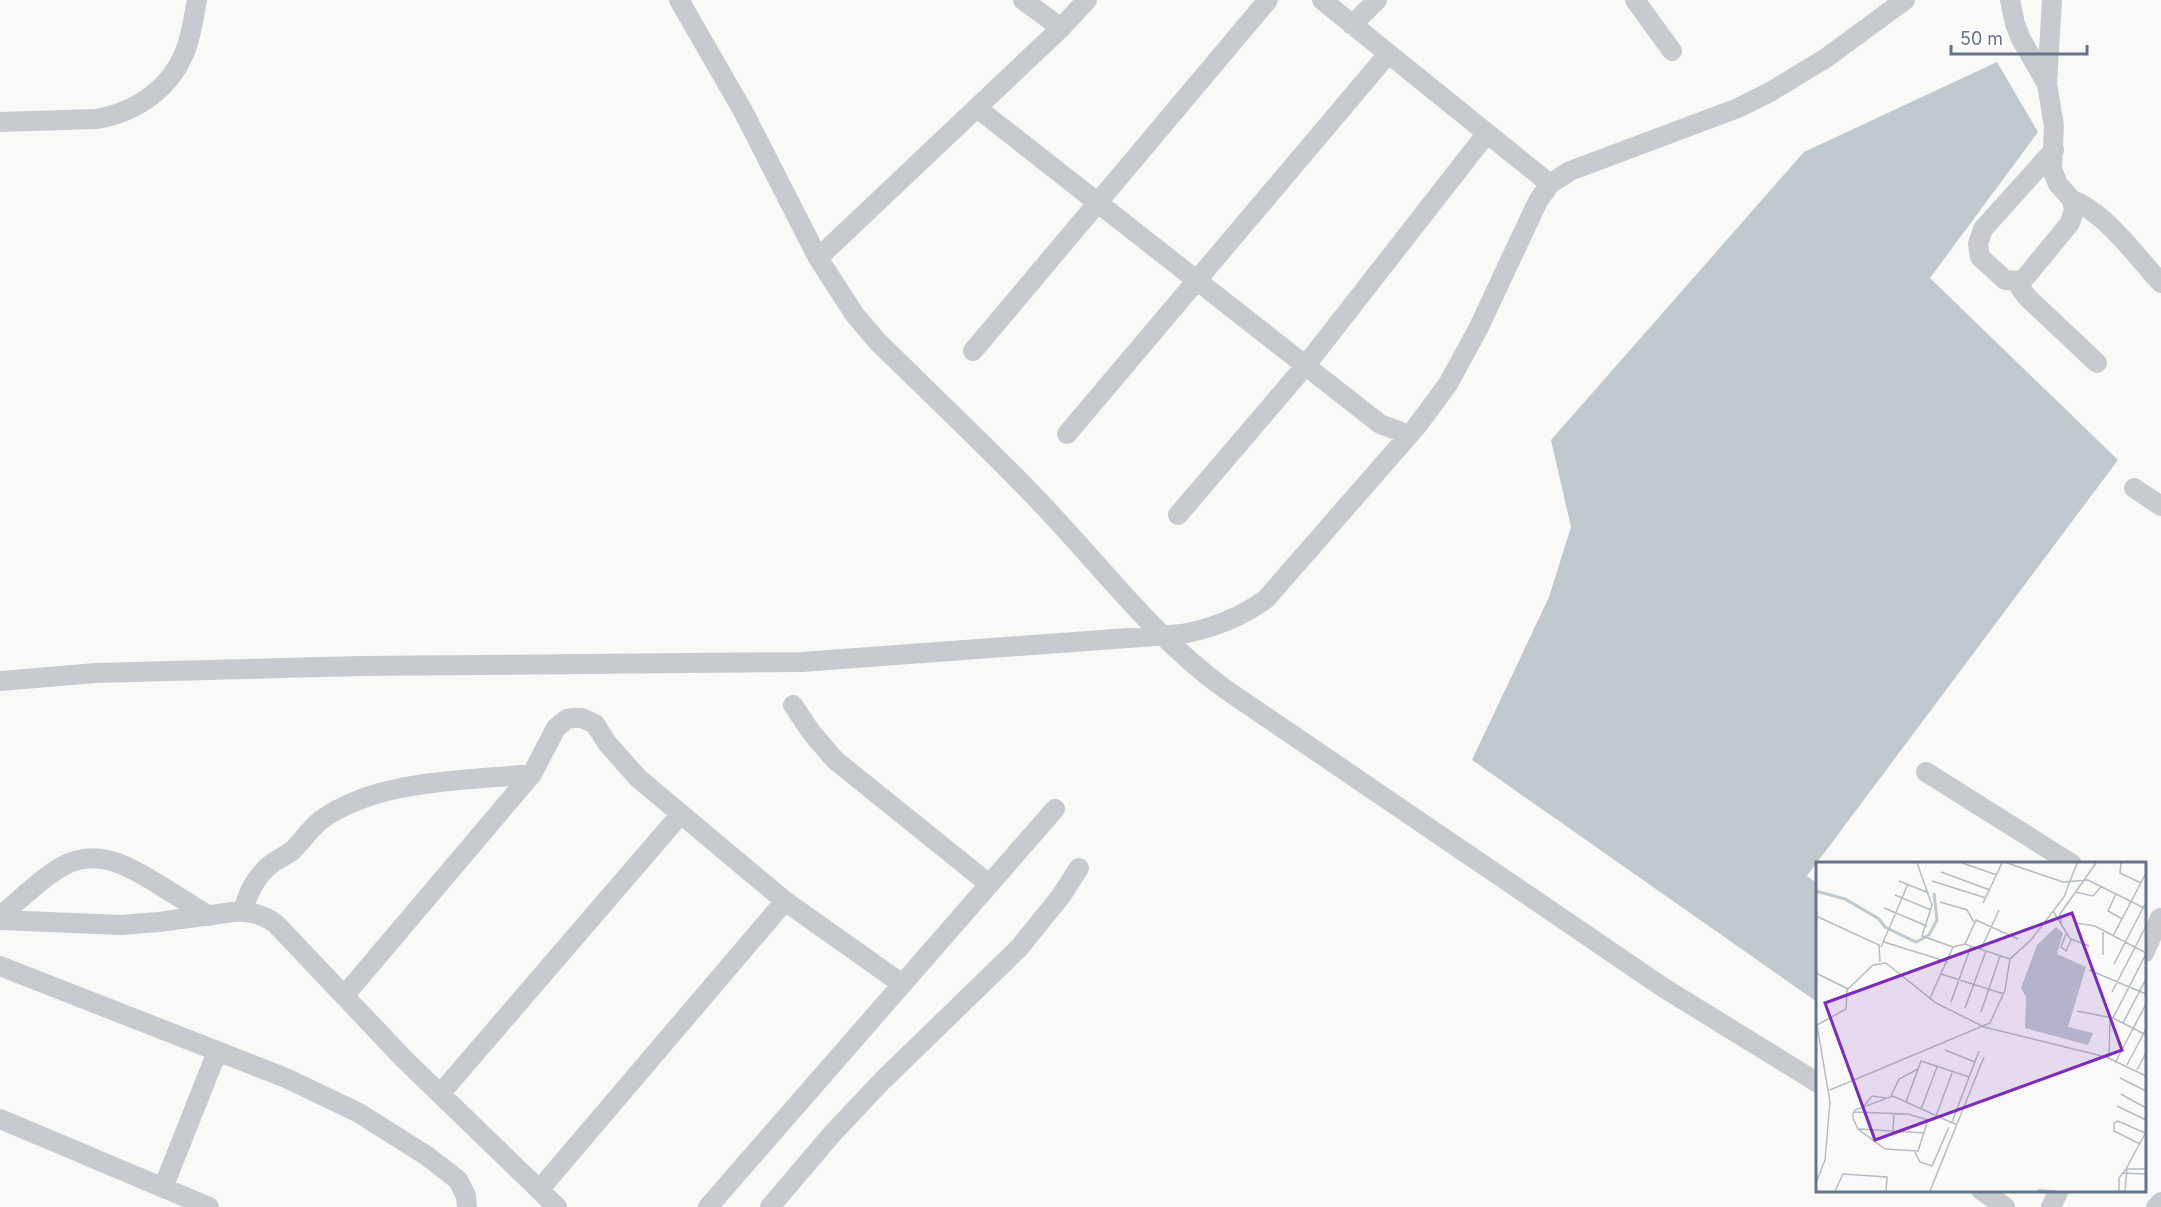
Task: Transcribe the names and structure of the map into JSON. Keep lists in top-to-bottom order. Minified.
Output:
{"scale_bar":"50 m"}
